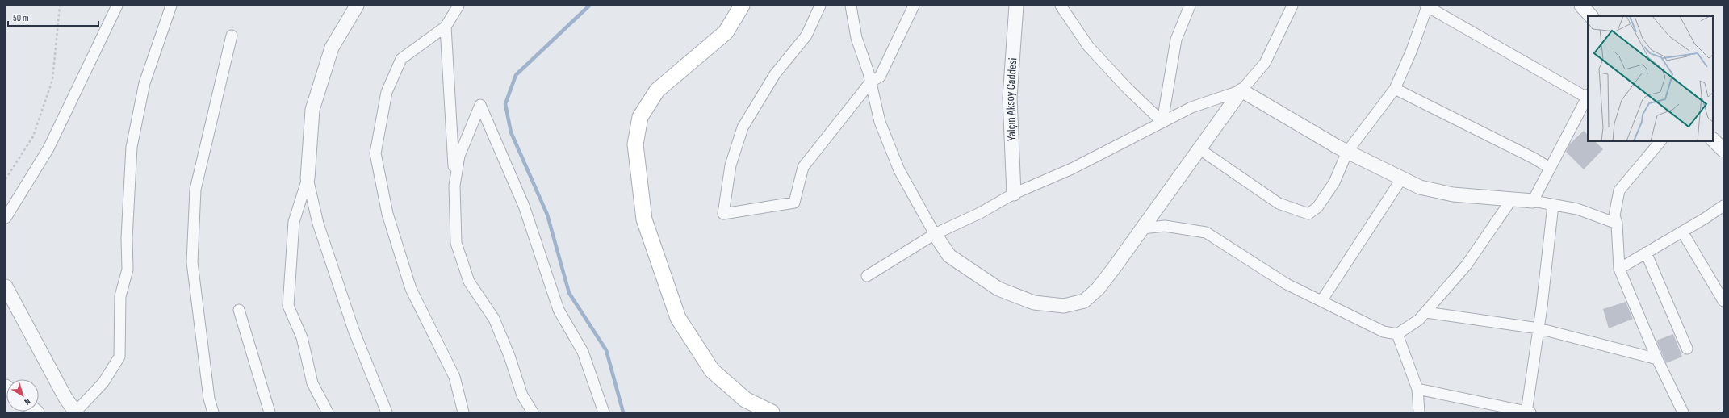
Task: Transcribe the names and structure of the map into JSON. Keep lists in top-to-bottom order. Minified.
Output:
{"streets":{"street":["Yalçın Aksoy Caddesi"]},"scale_bar":"50 m","north":"bottom right"}
